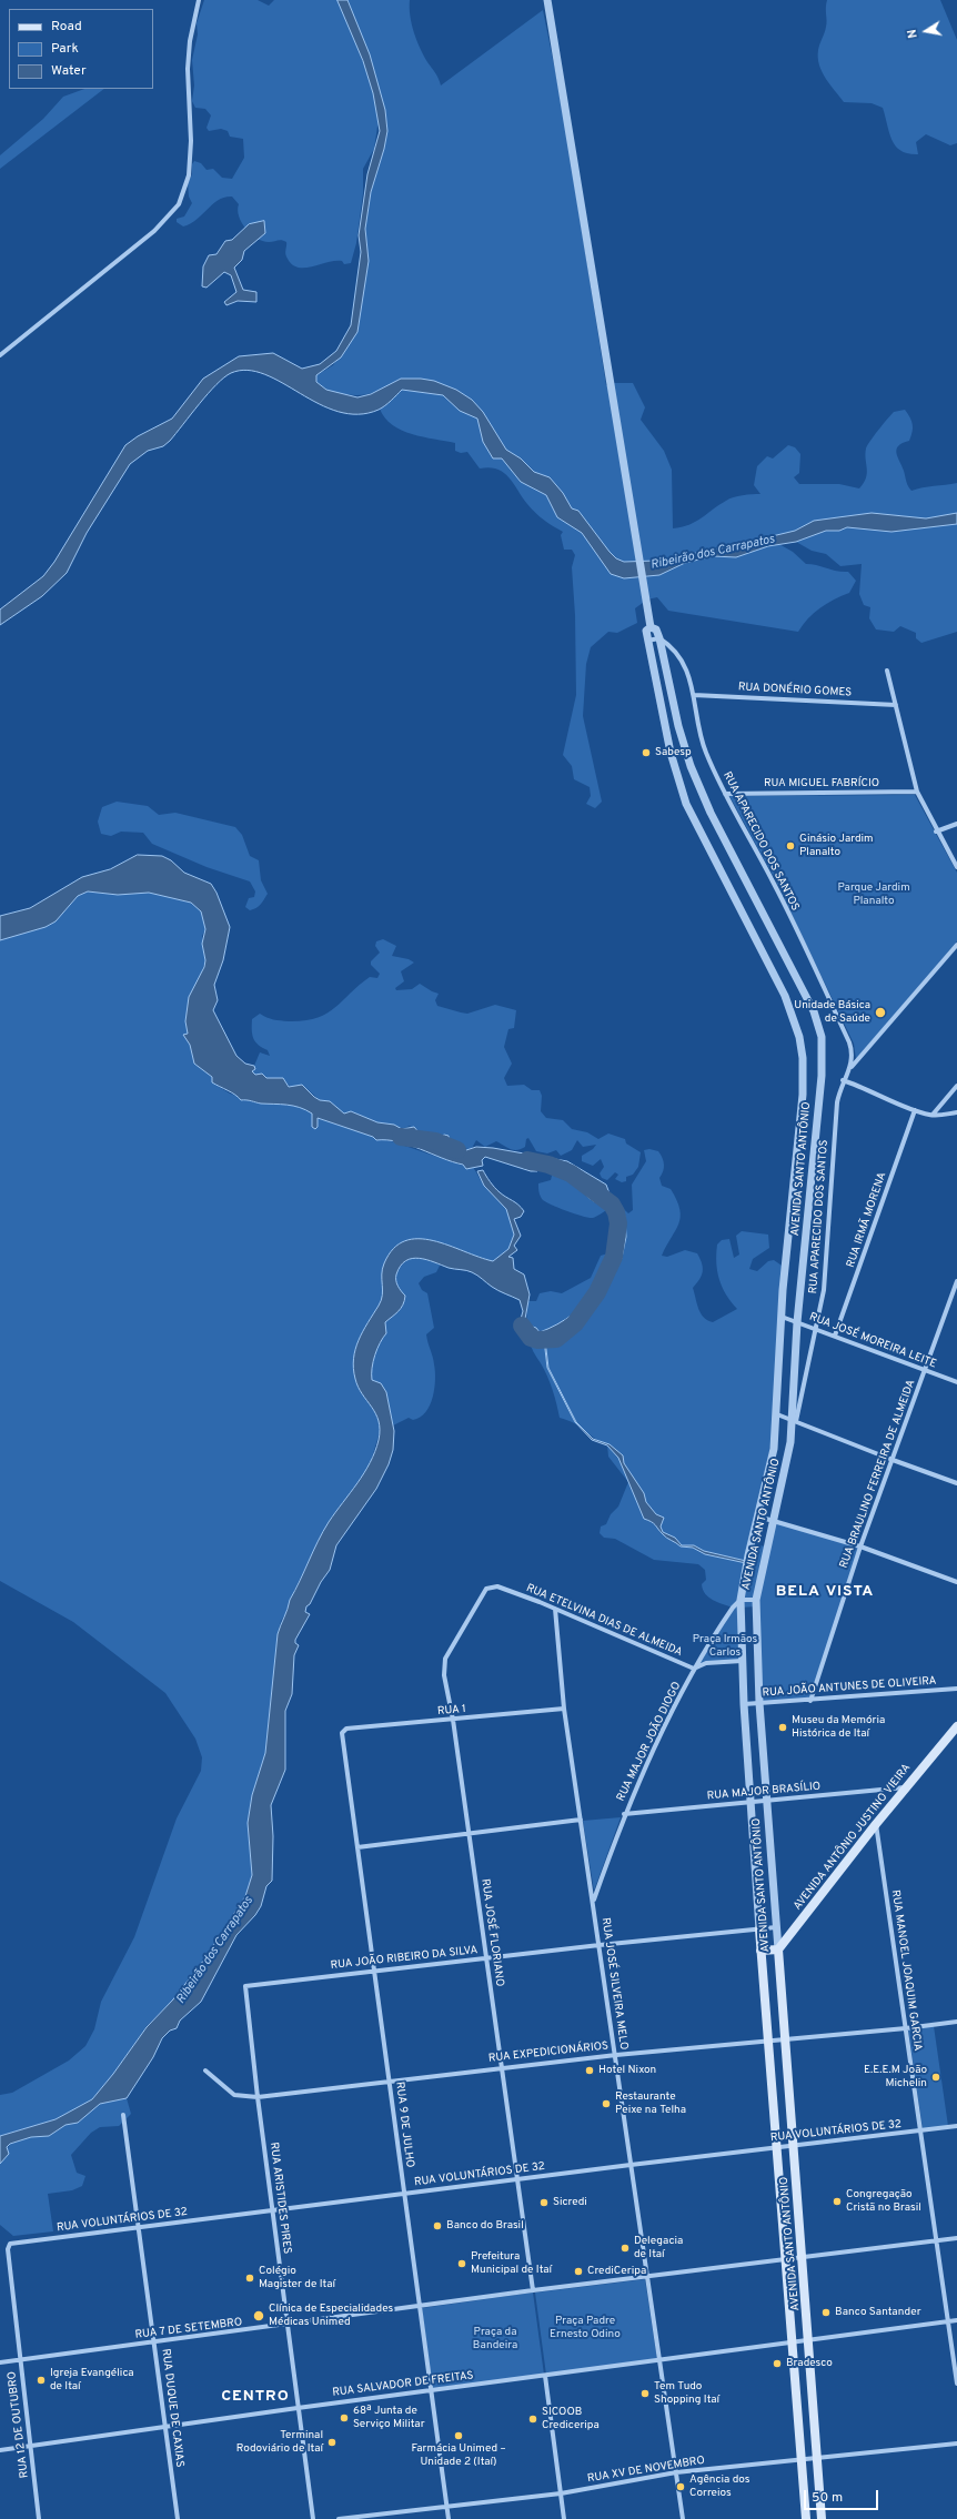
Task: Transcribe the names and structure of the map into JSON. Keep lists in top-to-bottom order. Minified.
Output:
{"streets":{"main road":["AVENIDA SANTO ANTÔNIO","AVENIDA ANTÔNIO JUSTINO VIEIRA"],"street":["RUA DONÉRIO GOMES","RUA MIGUEL FABRÍCIO","RUA APARECIDO DOS SANTOS","RUA IRMÃ MORENA","RUA JOSÉ MOREIRA LEITE","RUA BRAULINO FERREIRA DE ALMEIDA","RUA ETELVINA DIAS DE ALMEIDA","RUA JOÃO ANTUNES DE OLIVEIRA","RUA 1","RUA MAJOR JOÃO DIOGO","RUA MAJOR BRASÍLIO","RUA JOSÉ FLORIANO","RUA JOÃO RIBEIRO DA SILVA","RUA MANOEL JOAQUIM GARCIA","RUA JOSÉ SILVEIRA MELO","RUA EXPEDICIONÁRIOS","RUA 9 DE JULHO","RUA VOLUNTÁRIOS DE 32","RUA ARISTIDES PIRES","RUA 7 DE SETEMBRO","RUA SALVADOR DE FREITAS","RUA DUQUE DE CAXIAS","RUA 12 DE OUTUBRO","RUA XV DE NOVEMBRO"]},"crossings":[["RUA DONÉRIO GOMES","RUA APARECIDO DOS SANTOS"],["RUA MIGUEL FABRÍCIO","RUA APARECIDO DOS SANTOS"],["RUA APARECIDO DOS SANTOS","AVENIDA SANTO ANTÔNIO"],["RUA APARECIDO DOS SANTOS","RUA JOSÉ MOREIRA LEITE"],["AVENIDA SANTO ANTÔNIO","RUA JOSÉ MOREIRA LEITE"],["AVENIDA SANTO ANTÔNIO","RUA JOÃO ANTUNES DE OLIVEIRA"],["AVENIDA SANTO ANTÔNIO","RUA MAJOR JOÃO DIOGO"],["AVENIDA SANTO ANTÔNIO","RUA MAJOR BRASÍLIO"],["AVENIDA SANTO ANTÔNIO","AVENIDA ANTÔNIO JUSTINO VIEIRA"],["AVENIDA SANTO ANTÔNIO","RUA JOÃO RIBEIRO DA SILVA"],["AVENIDA SANTO ANTÔNIO","RUA EXPEDICIONÁRIOS"],["AVENIDA SANTO ANTÔNIO","RUA VOLUNTÁRIOS DE 32"],["AVENIDA SANTO ANTÔNIO","RUA 7 DE SETEMBRO"],["AVENIDA SANTO ANTÔNIO","RUA SALVADOR DE FREITAS"],["AVENIDA SANTO ANTÔNIO","RUA XV DE NOVEMBRO"],["RUA IRMÃ MORENA","RUA JOSÉ MOREIRA LEITE"],["RUA JOSÉ MOREIRA LEITE","RUA BRAULINO FERREIRA DE ALMEIDA"],["RUA BRAULINO FERREIRA DE ALMEIDA","RUA JOÃO ANTUNES DE OLIVEIRA"],["RUA ETELVINA DIAS DE ALMEIDA","RUA MAJOR JOÃO DIOGO"],["RUA ETELVINA DIAS DE ALMEIDA","RUA JOSÉ FLORIANO"],["RUA ETELVINA DIAS DE ALMEIDA","RUA JOSÉ SILVEIRA MELO"],["RUA 1","RUA JOSÉ FLORIANO"],["RUA 1","RUA JOSÉ SILVEIRA MELO"],["RUA 1","RUA 9 DE JULHO"],["RUA MAJOR JOÃO DIOGO","RUA MAJOR BRASÍLIO"],["RUA MAJOR JOÃO DIOGO","RUA JOSÉ SILVEIRA MELO"],["RUA MAJOR BRASÍLIO","AVENIDA ANTÔNIO JUSTINO VIEIRA"],["AVENIDA ANTÔNIO JUSTINO VIEIRA","RUA MANOEL JOAQUIM GARCIA"],["RUA JOSÉ FLORIANO","RUA JOÃO RIBEIRO DA SILVA"],["RUA JOSÉ FLORIANO","RUA EXPEDICIONÁRIOS"],["RUA JOSÉ FLORIANO","RUA VOLUNTÁRIOS DE 32"],["RUA JOSÉ FLORIANO","RUA 7 DE SETEMBRO"],["RUA JOÃO RIBEIRO DA SILVA","RUA JOSÉ SILVEIRA MELO"],["RUA JOÃO RIBEIRO DA SILVA","RUA 9 DE JULHO"],["RUA JOÃO RIBEIRO DA SILVA","RUA ARISTIDES PIRES"],["RUA MANOEL JOAQUIM GARCIA","RUA EXPEDICIONÁRIOS"],["RUA MANOEL JOAQUIM GARCIA","RUA VOLUNTÁRIOS DE 32"],["RUA MANOEL JOAQUIM GARCIA","RUA 7 DE SETEMBRO"],["RUA MANOEL JOAQUIM GARCIA","RUA SALVADOR DE FREITAS"],["RUA JOSÉ SILVEIRA MELO","RUA EXPEDICIONÁRIOS"],["RUA JOSÉ SILVEIRA MELO","RUA VOLUNTÁRIOS DE 32"],["RUA JOSÉ SILVEIRA MELO","RUA 7 DE SETEMBRO"],["RUA JOSÉ SILVEIRA MELO","RUA SALVADOR DE FREITAS"],["RUA JOSÉ SILVEIRA MELO","RUA XV DE NOVEMBRO"],["RUA EXPEDICIONÁRIOS","RUA 9 DE JULHO"],["RUA EXPEDICIONÁRIOS","RUA ARISTIDES PIRES"],["RUA 9 DE JULHO","RUA VOLUNTÁRIOS DE 32"],["RUA 9 DE JULHO","RUA 7 DE SETEMBRO"],["RUA 9 DE JULHO","RUA SALVADOR DE FREITAS"],["RUA 9 DE JULHO","RUA XV DE NOVEMBRO"],["RUA VOLUNTÁRIOS DE 32","RUA ARISTIDES PIRES"],["RUA VOLUNTÁRIOS DE 32","RUA DUQUE DE CAXIAS"],["RUA VOLUNTÁRIOS DE 32","RUA 12 DE OUTUBRO"],["RUA ARISTIDES PIRES","RUA 7 DE SETEMBRO"],["RUA ARISTIDES PIRES","RUA SALVADOR DE FREITAS"],["RUA 7 DE SETEMBRO","RUA DUQUE DE CAXIAS"],["RUA 7 DE SETEMBRO","RUA 12 DE OUTUBRO"],["RUA SALVADOR DE FREITAS","RUA DUQUE DE CAXIAS"],["RUA SALVADOR DE FREITAS","RUA 12 DE OUTUBRO"]],"districts":["BELA VISTA","CENTRO"],"water":["Ribeirão dos Carrapatos"],"parks":["Parque Jardim Planalto","Praça Irmãos Carlos","Praça Padre Ernesto Odino","Praça da Bandeira"],"places":["Sabesp","Ginásio Jardim Planalto","Unidade Básica de Saúde","Museu da Memória Histórica de Itaí","Hotel Nixon","E.E.E.M João Michelin","Restaurante Peixe na Telha","Congregação Cristã no Brasil","Sicredi","Banco do Brasil","Delegacia de Itaí","Prefeitura Municipal de Itaí","CrediCeripa","Colégio Magister de Itaí","Banco Santander","Clínica de Especialidades Médicas Unimed","Bradesco","Igreja Evangélica de Itaí","Tem Tudo Shopping Itaí","68ª Junta de Serviço Militar","SICOOB Crediceripa","Farmácia Unimed – Unidade 2 (Itaí)","Terminal Rodoviário de Itaí","Agência dos Correios"],"legend":["Road","Park","Water"],"scale_bar":"50 m","north":"left"}
